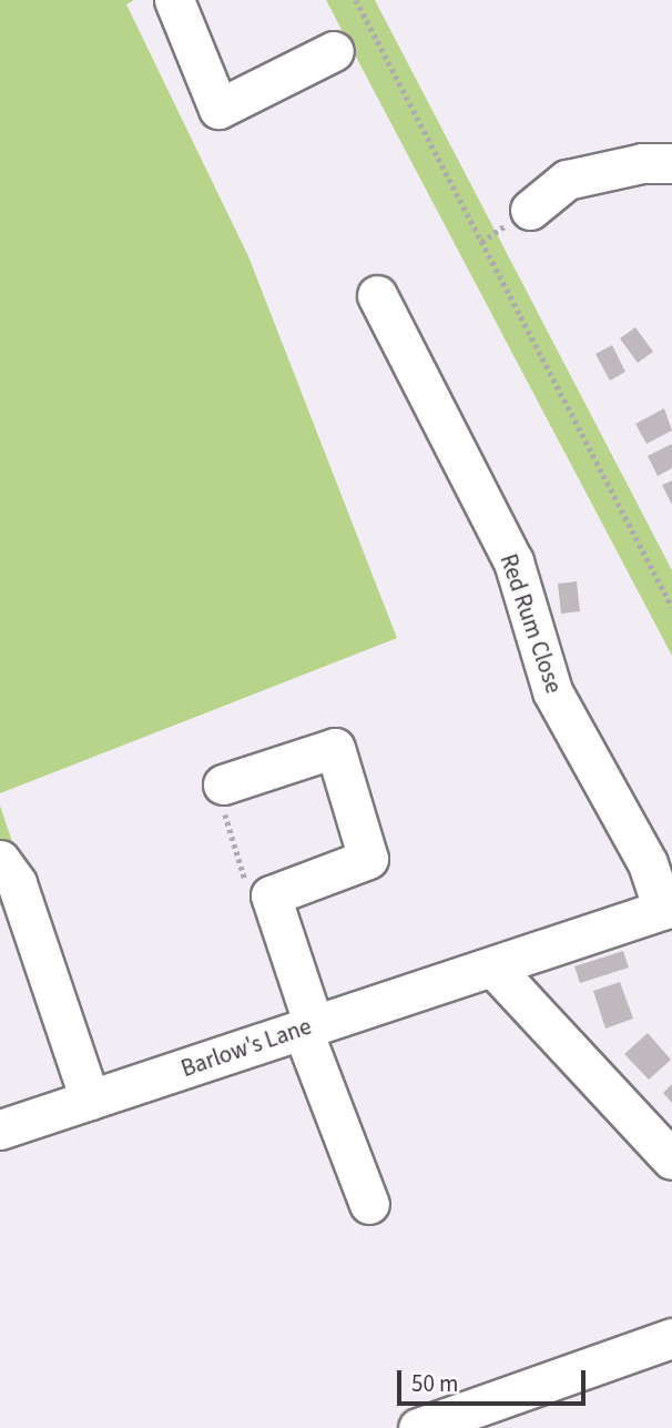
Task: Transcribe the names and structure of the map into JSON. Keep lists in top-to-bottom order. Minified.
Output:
{"streets":{"street":["Red Rum Close","Barlow's Lane"]},"crossings":[["Red Rum Close","Barlow's Lane"]],"scale_bar":"50 m"}
